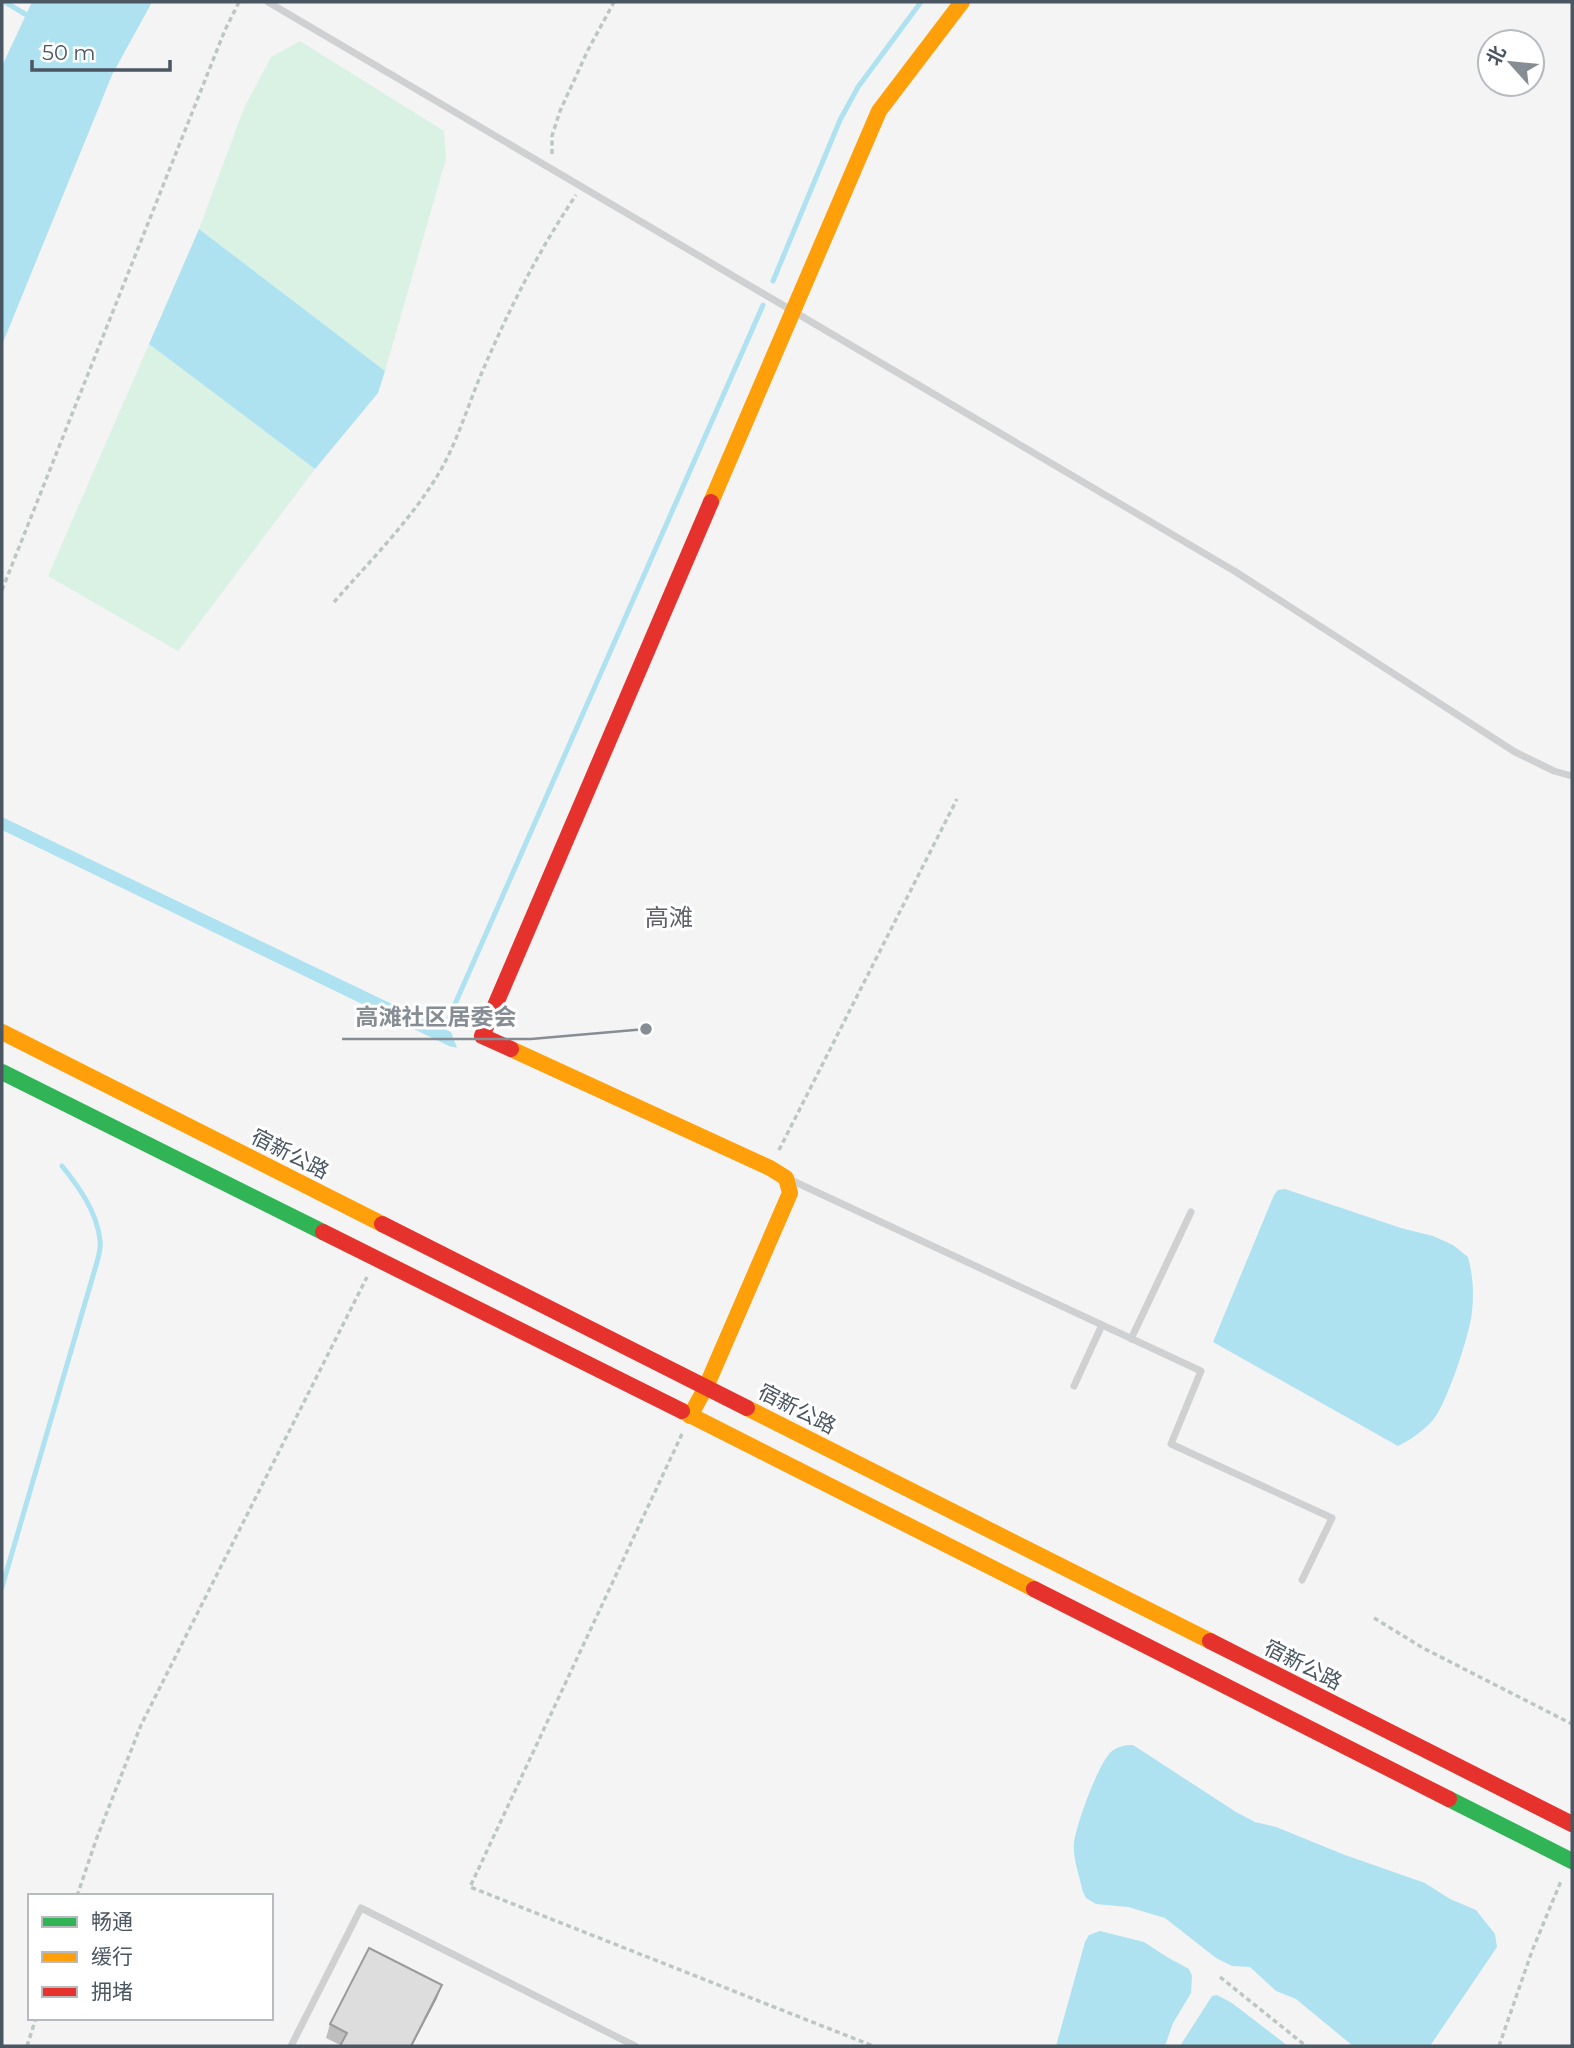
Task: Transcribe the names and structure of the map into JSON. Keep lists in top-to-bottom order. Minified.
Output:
{"streets":{"main road":["宿新公路"]},"districts":["高滩"],"places":["高滩社区居委会"],"legend":["畅通","缓行","拥堵"],"scale_bar":"50 m","north":"top left"}
